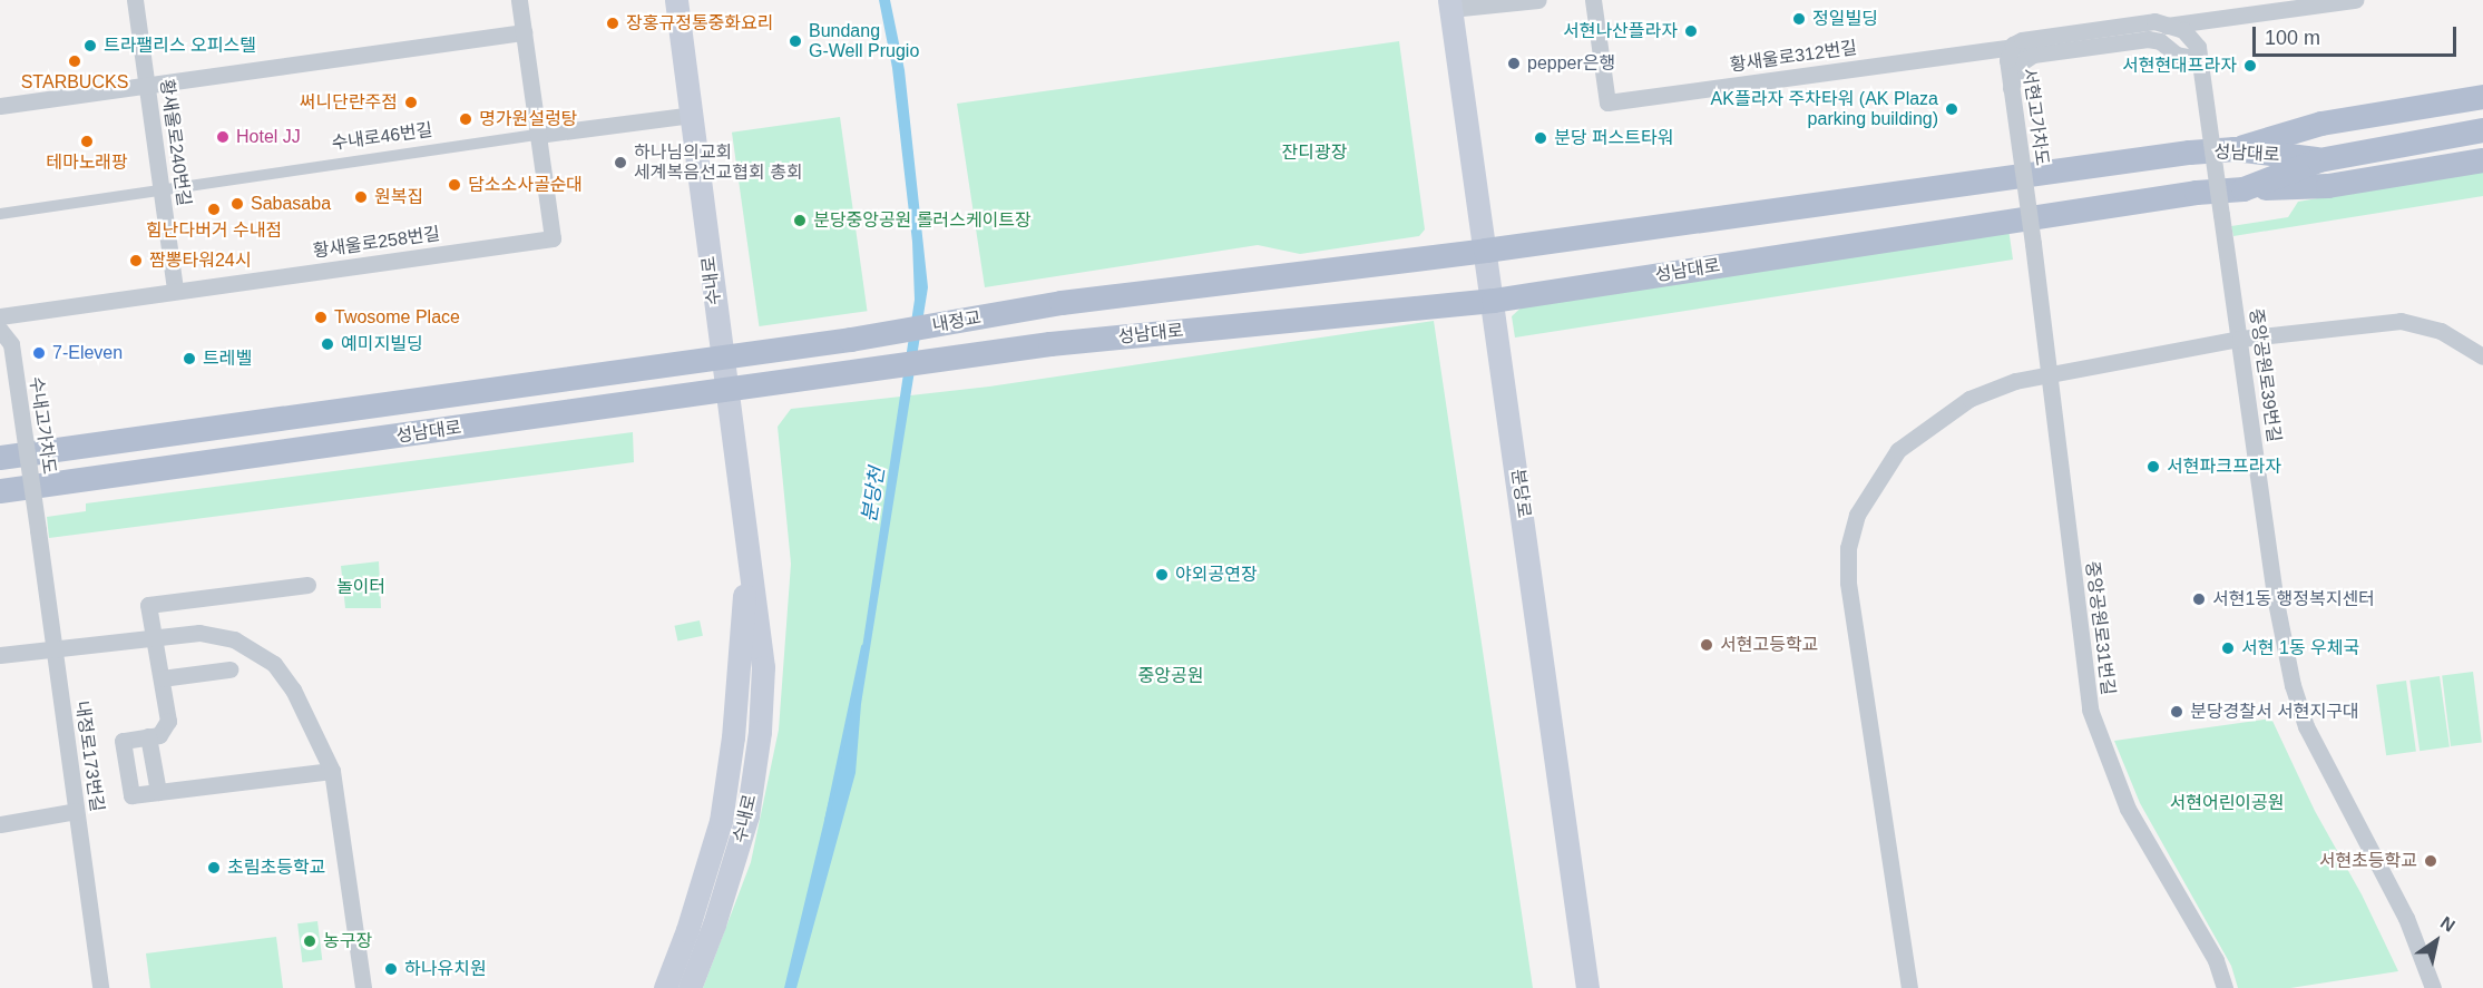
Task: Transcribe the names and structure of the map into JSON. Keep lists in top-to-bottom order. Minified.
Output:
{"streets":{"main road":["성남대로","수내로","내정교","분당로"],"street":["황새울로312번길","서현고가차도","수내로46번길","황새울로240번길","황새울로258번길","중앙공원로39번길","수내고가차도","중앙공원로31번길","내정로173번길"]},"crossings":[["서현고가차도","중앙공원로39번길"],["서현고가차도","중앙공원로31번길"],["수내로46번길","황새울로240번길"],["수내로46번길","황새울로258번길"],["수내로46번길","수내로"],["황새울로240번길","황새울로258번길"],["성남대로","수내로"],["성남대로","내정교"],["성남대로","분당로"],["수내고가차도","내정로173번길"]],"water":["분당천"],"parks":["잔디광장","놀이터","중앙공원","서현어린이공원"],"places":["정일빌딩","장홍규정통중화요리","서현나산플라자","Bundang G-Well Prugio","트라팰리스 오피스텔","STARBUCKS","pepper은행","서현현대프라자","써니단란주점","AK플라자 주차타워 (AK Plaza parking building)","명가원설렁탕","Hotel JJ","분당 퍼스트타워","테마노래팡","하나님의교회 세계복음선교협회 총회","담소소사골순대","원복집","Sabasaba","힘난다버거 수내점","분당중앙공원 롤러스케이트장","짬뽕타워24시","Twosome Place","예미지빌딩","7-Eleven","트레벨","서현파크프라자","야외공연장","서현1동 행정복지센터","서현고등학교","서현 1동 우체국","분당경찰서 서현지구대","서현초등학교","초림초등학교","농구장","하나유치원"],"scale_bar":"100 m","north":"top right"}
